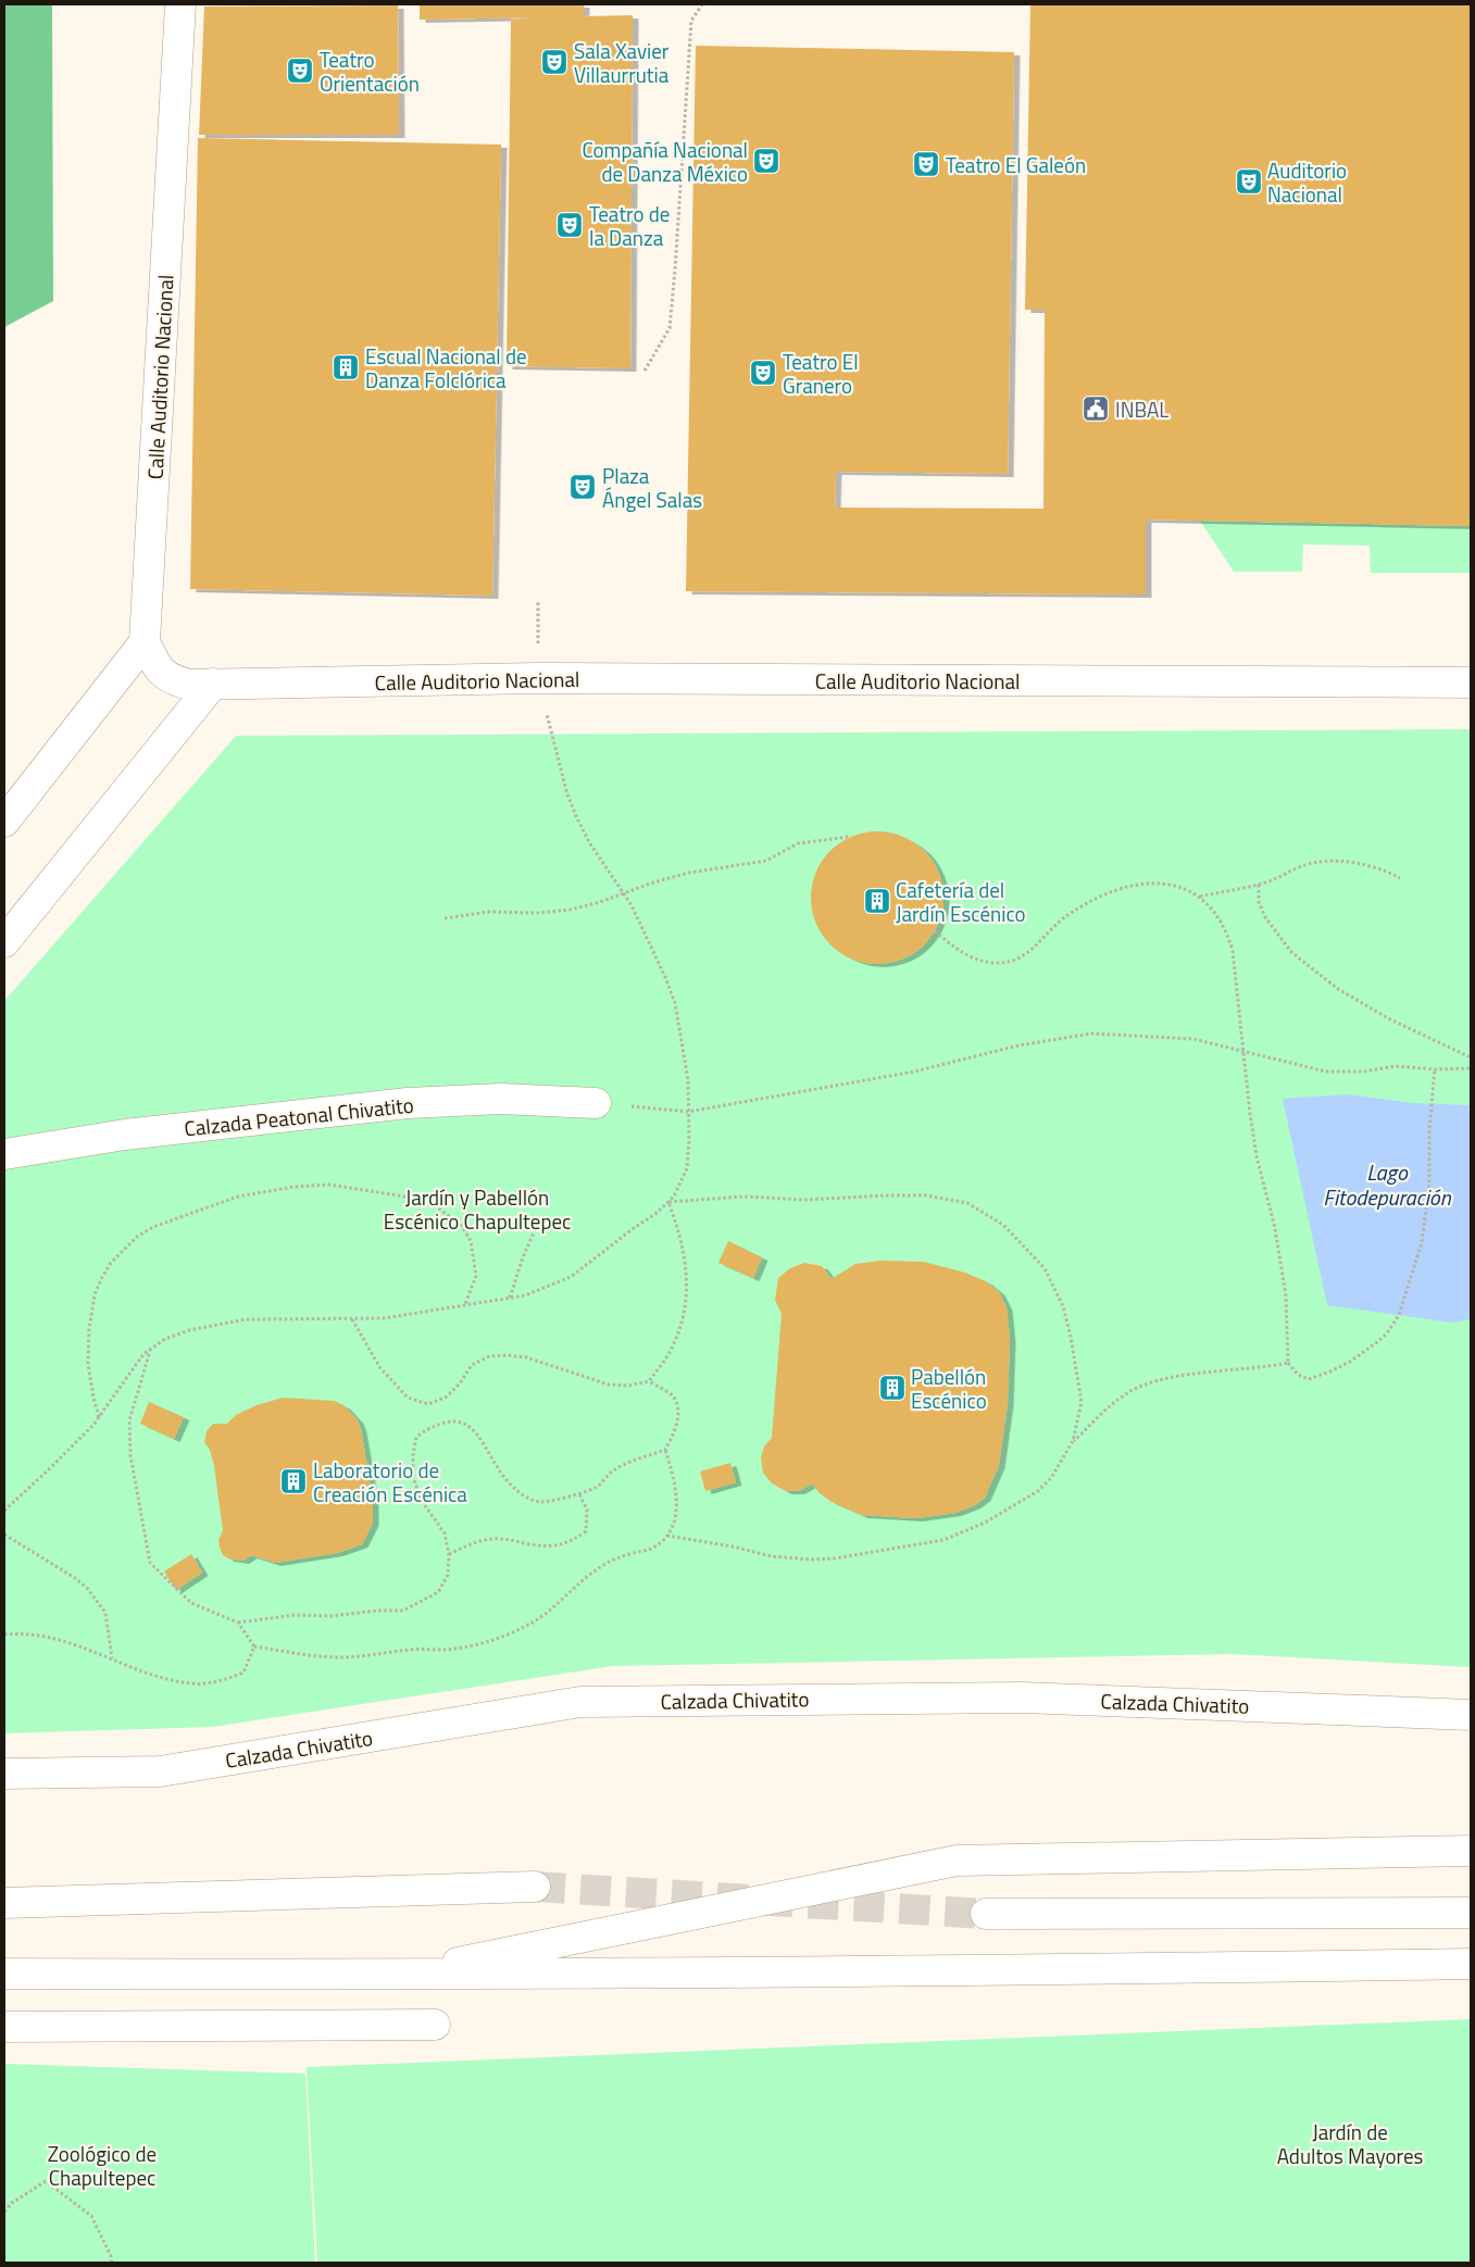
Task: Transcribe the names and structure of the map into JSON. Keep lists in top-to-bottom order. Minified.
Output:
{"streets":{"main road":["Calle Auditorio Nacional","Calzada Peatonal Chivatito","Calzada Chivatito"]},"water":["Lago Fitodepuración"],"parks":["Jardín y Pabellón Escénico Chapultepec","Jardín de Adultos Mayores","Zoológico de Chapultepec"],"places":{"theatre":["Sala Xavier Villaurrutia","Teatro Orientación","Compañía Nacional de Danza México","Teatro El Galeón","Auditorio Nacional","Teatro de la Danza","Teatro El Granero","Plaza Ángel Salas"],"building":["Escual Nacional de Danza Folclórica","Cafetería del Jardín Escénico","Pabellón Escénico","Laboratorio de Creación Escénica"],"public building":["INBAL"]}}
